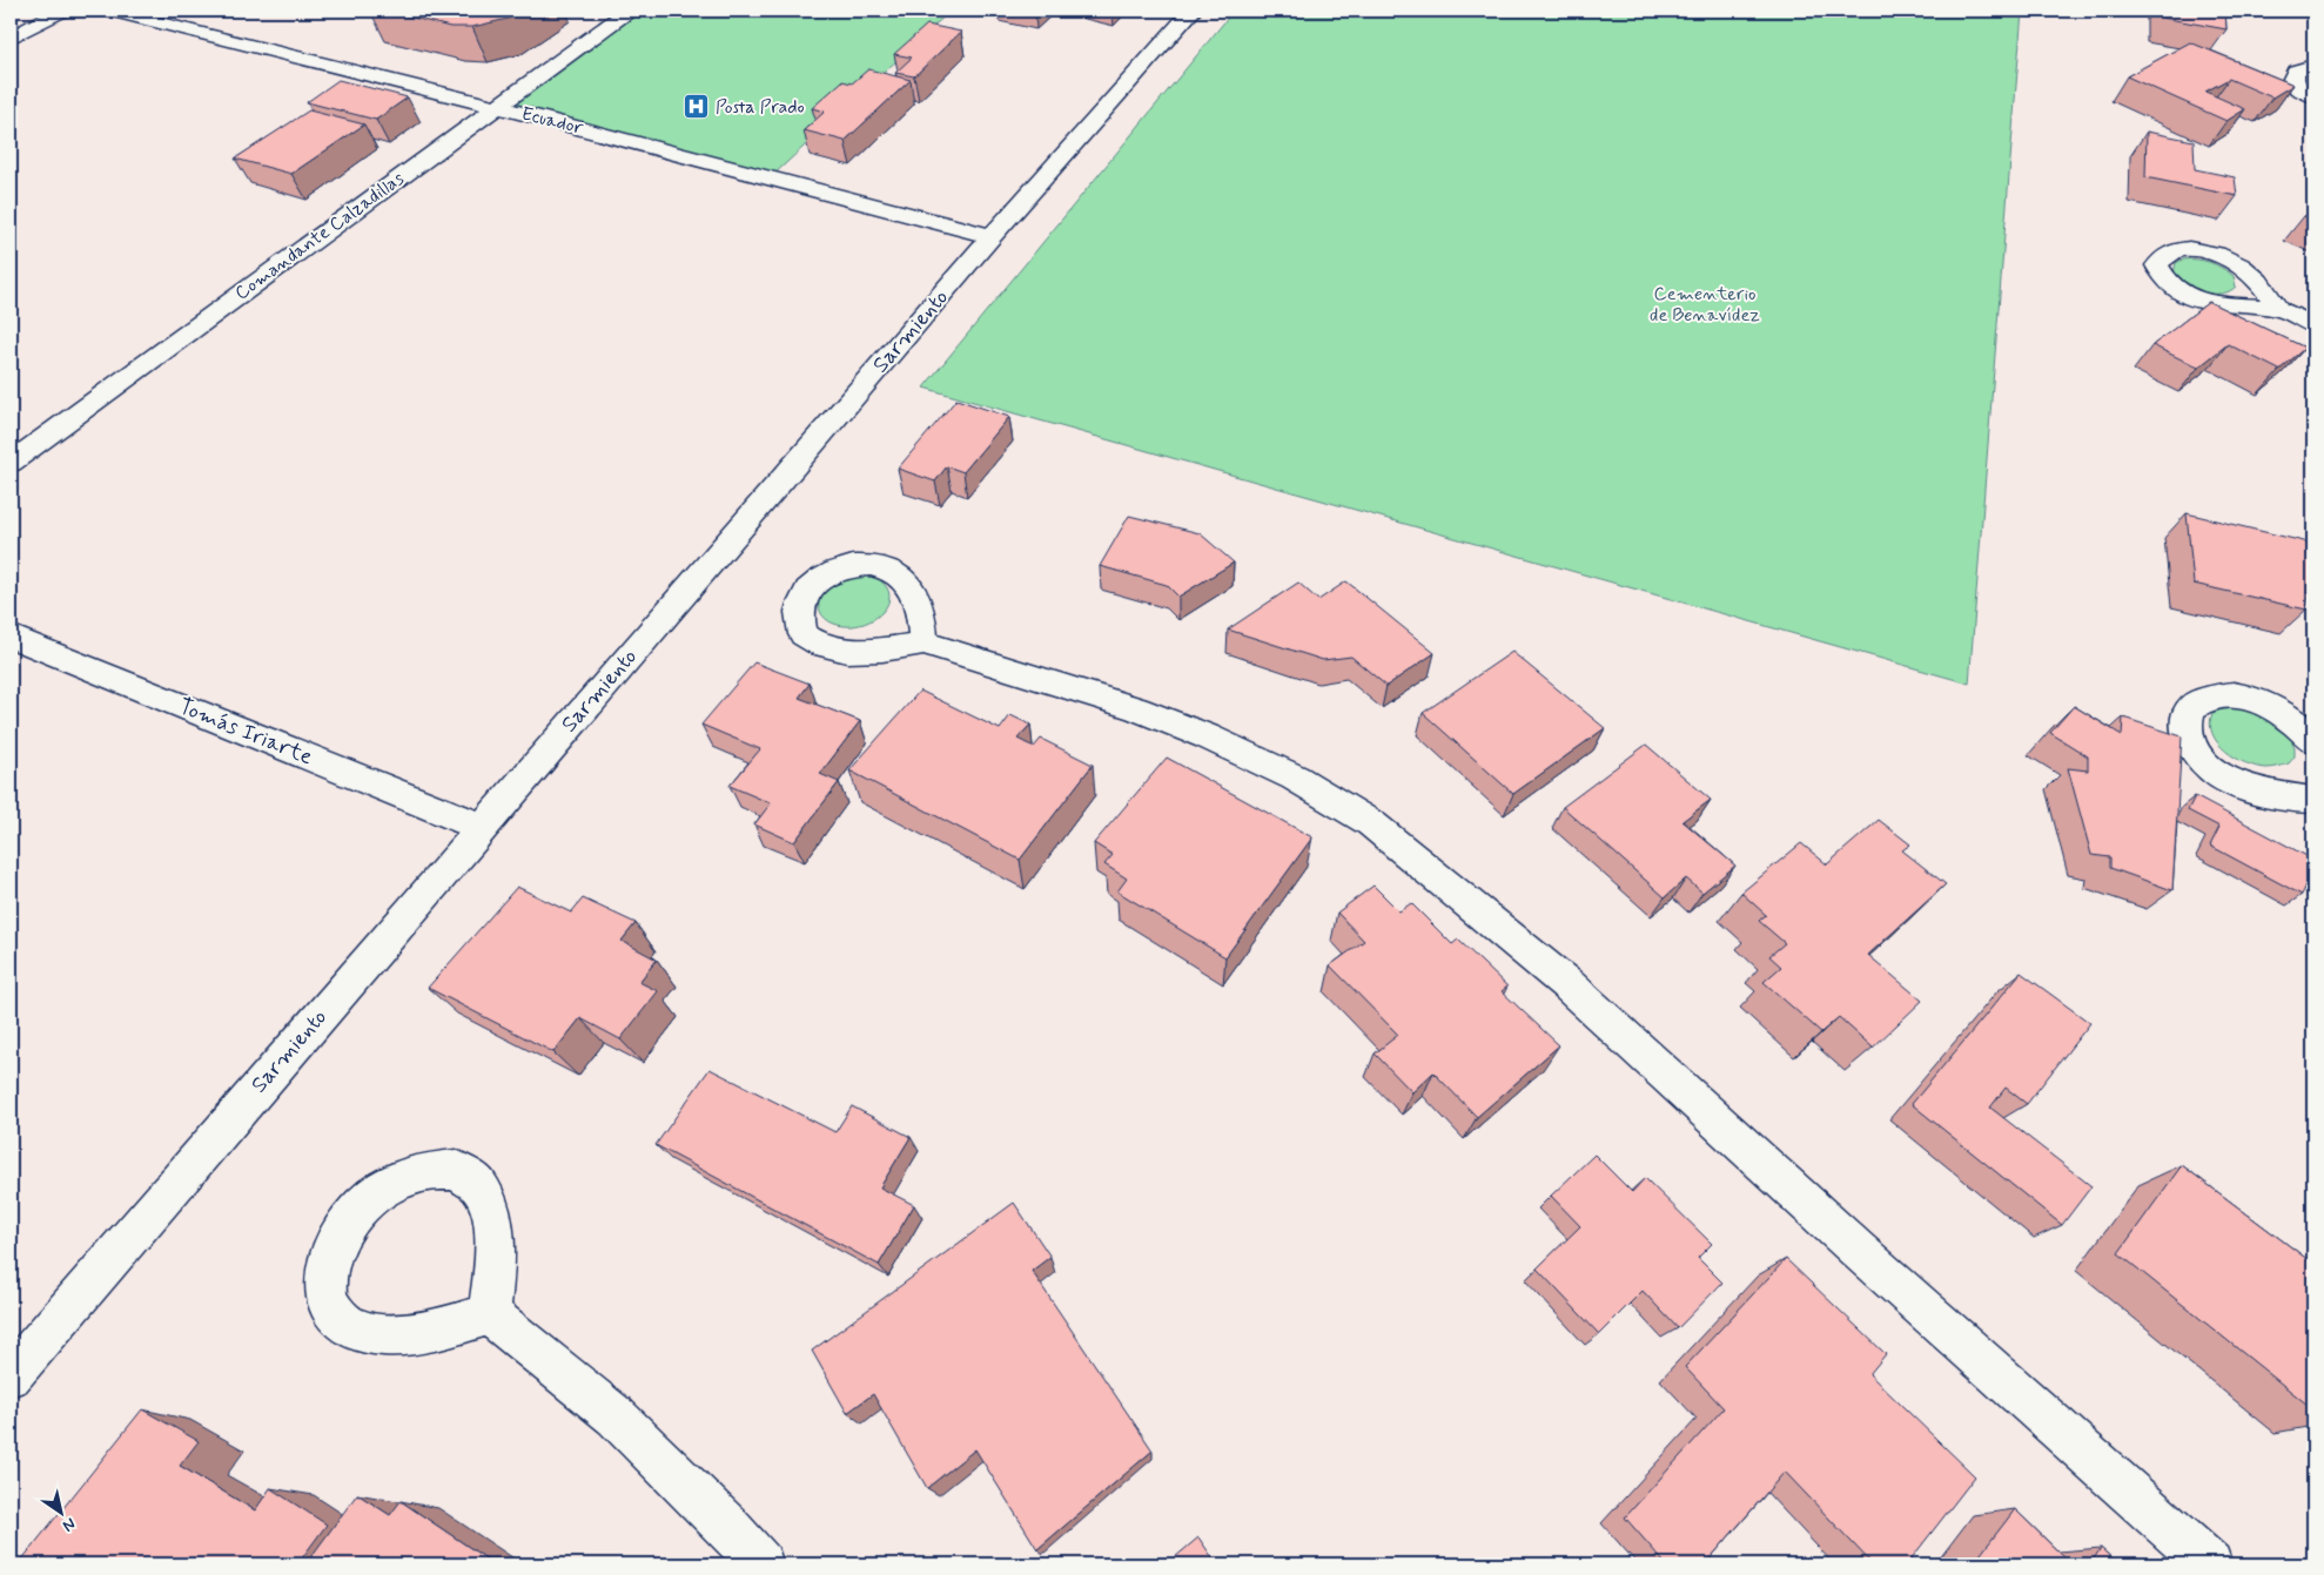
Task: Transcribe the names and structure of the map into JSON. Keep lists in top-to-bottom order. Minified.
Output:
{"streets":{"street":["Ecuador","Comandante Calzadillas","Sarmiento","Tomás Iriarte"]},"crossings":[["Ecuador","Comandante Calzadillas"],["Ecuador","Sarmiento"],["Sarmiento","Tomás Iriarte"]],"parks":["Cementerio de Benavídez"],"places":{"hospital":["Posta Prado"]},"north":"bottom right"}
